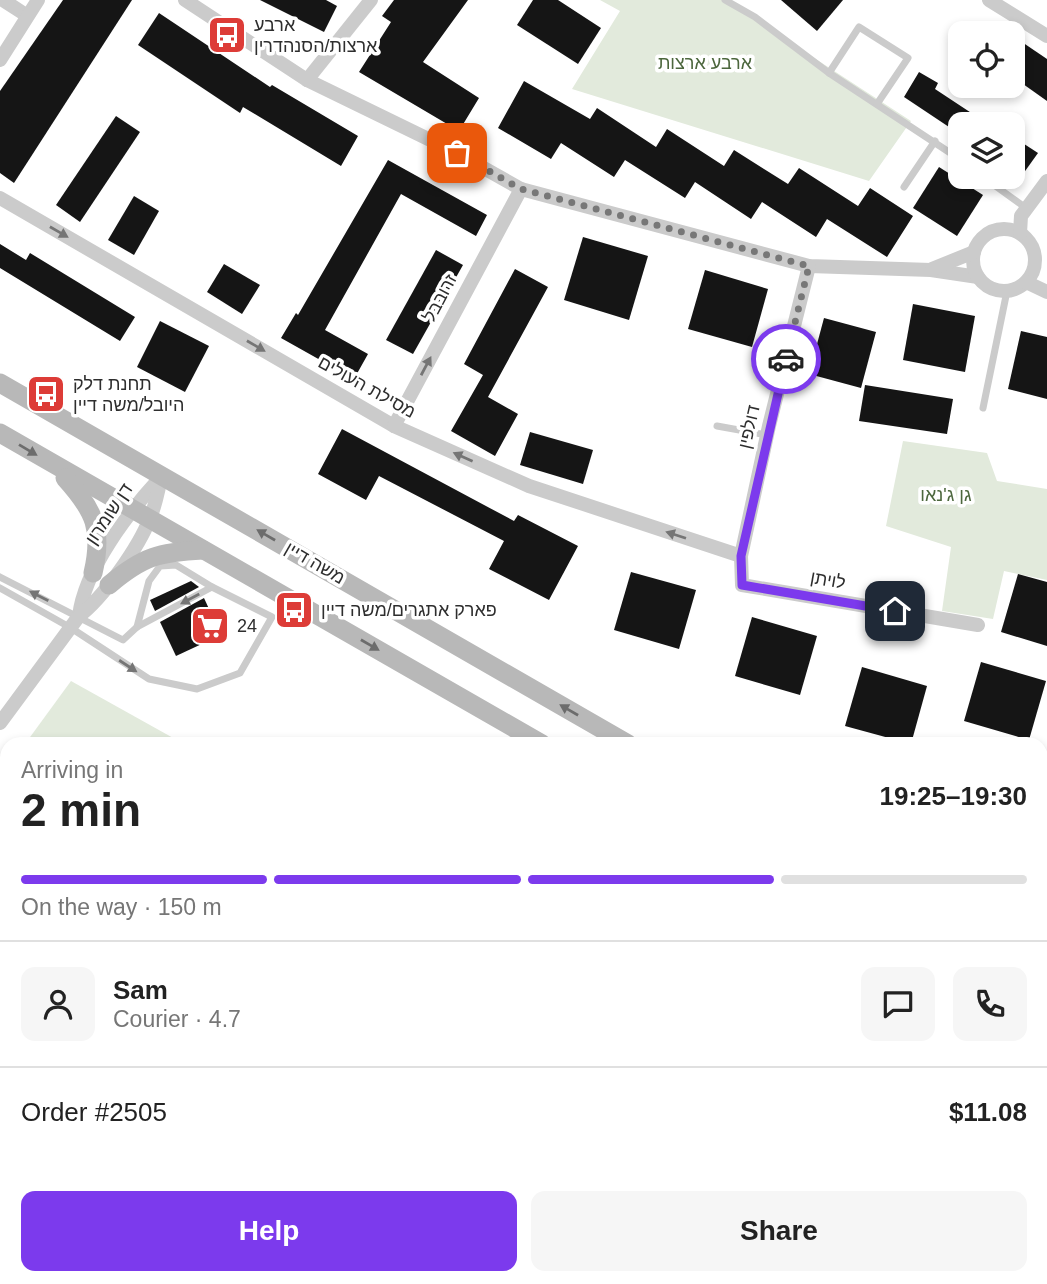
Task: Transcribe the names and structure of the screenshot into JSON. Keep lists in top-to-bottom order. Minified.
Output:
{"streets":{"main road":["משה דיין"],"street":["זרובבל","מסילת העולים","דולפין","דן שומרון","לויתן"]},"crossings":[["זרובבל","מסילת העולים"],["מסילת העולים","דולפין"],["מסילת העולים","לויתן"],["דולפין","לויתן"],["דן שומרון","משה דיין"]],"one_way":["זרובבל"],"parks":["ארבע ארצות","גן ג'נאו"],"places":{"bus stop":["ארבע ארצות/הסנהדרין","תחנת דלק היובל/משה דיין","פארק אתגרים/משה דיין"],"supermarket":["24"]},"page":{"heading":["2 min","Arriving in","19:25–19:30"],"panel":["Sam","Courier · 4.7","Order #2505","$11.08"],"bar":"On the way · 150 m","buttons":["Help","Share"]}}
